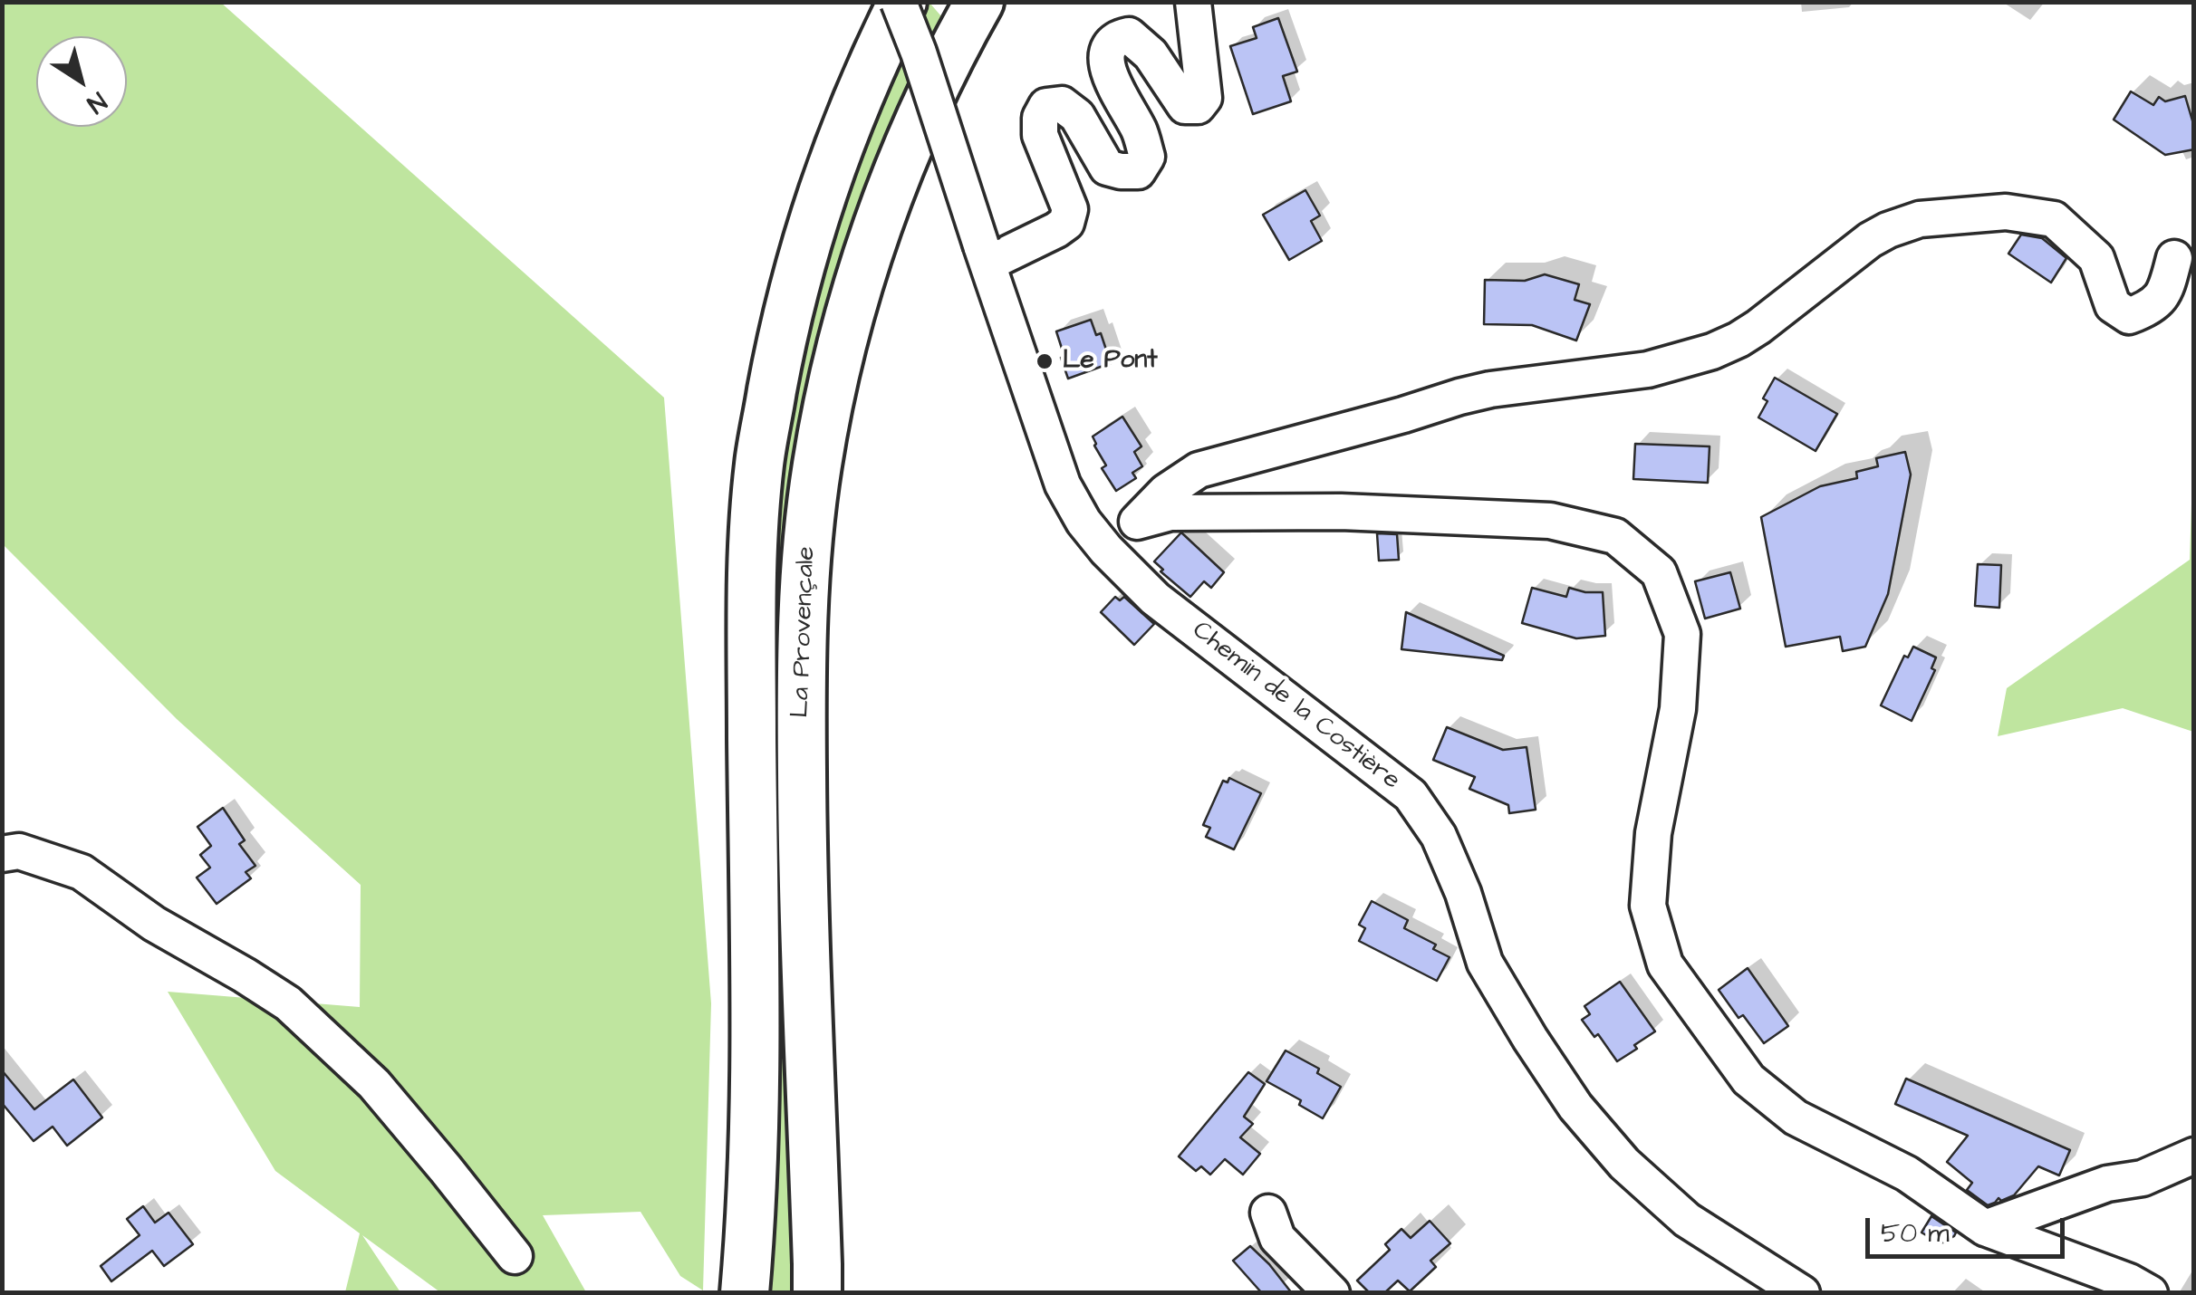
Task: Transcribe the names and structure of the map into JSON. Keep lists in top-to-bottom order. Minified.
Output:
{"streets":{"highway":["La Provençale"],"street":["Chemin de la Costière"]},"crossings":[["La Provençale","Chemin de la Costière"]],"places":["Le Pont"],"scale_bar":"50 m","north":"bottom right"}
